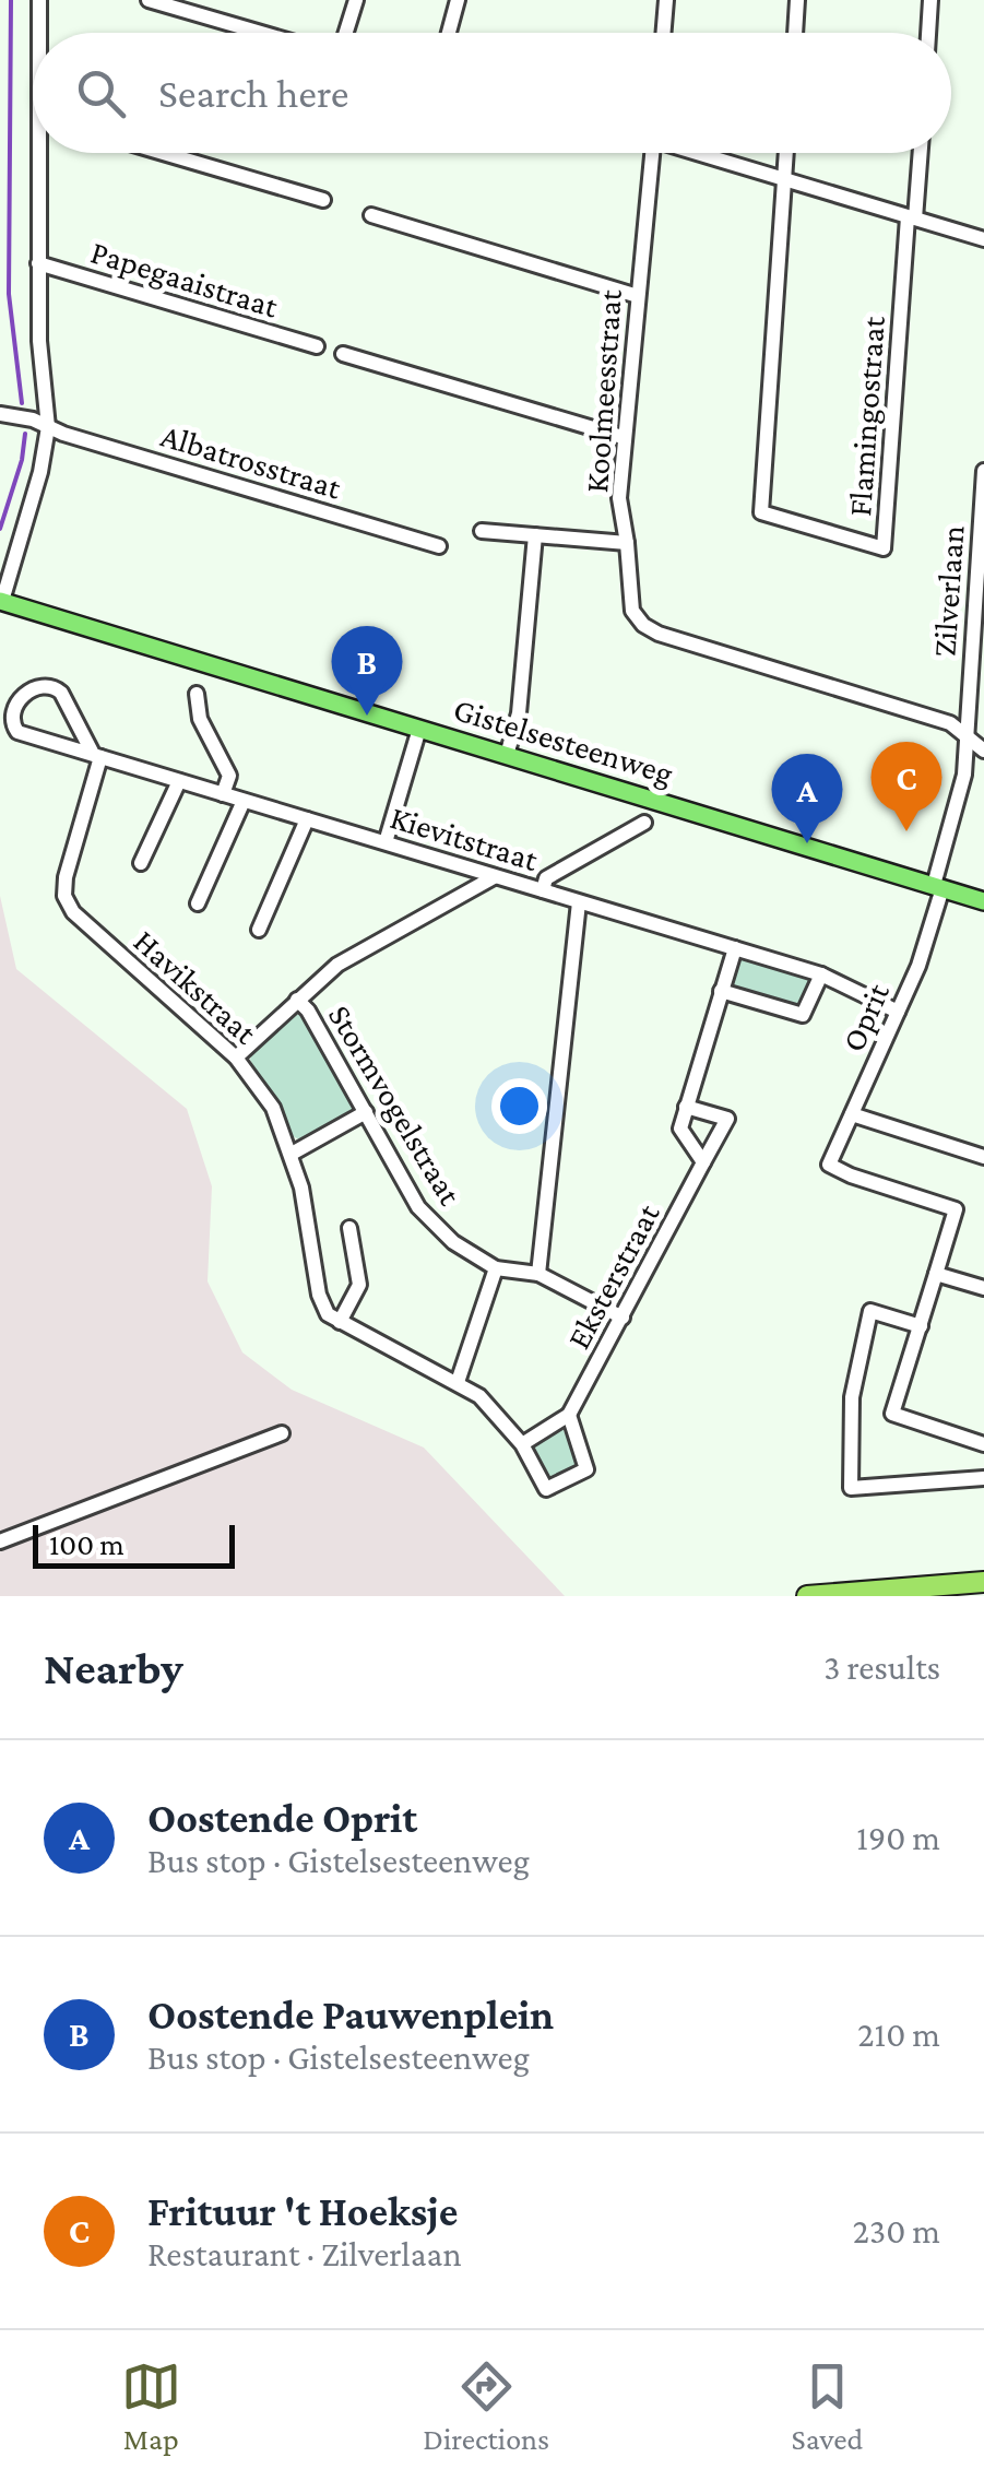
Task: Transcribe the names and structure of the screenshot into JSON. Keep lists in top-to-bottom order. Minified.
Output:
{"streets":{"main road":["Gistelsesteenweg"],"street":["Papegaaistraat","Koolmeesstraat","Flamingostraat","Albatrosstraat","Zilverlaan","Kievitstraat","Havikstraat","Oprit","Stormvogelstraat","Eksterstraat"]},"crossings":[["Koolmeesstraat","Zilverlaan"],["Zilverlaan","Gistelsesteenweg"],["Zilverlaan","Oprit"],["Gistelsesteenweg","Oprit"],["Kievitstraat","Havikstraat"],["Kievitstraat","Oprit"],["Stormvogelstraat","Eksterstraat"]],"scale_bar":"100 m","page":{"search":"Search here","pins":["B","C","A"],"scale":"100 m","heading":["Nearby","3 results"],"list":[{"mark":"A","name":"Oostende Oprit","note":"Bus stop · Gistelsesteenweg","value":"190 m"},{"mark":"B","name":"Oostende Pauwenplein","note":"Bus stop · Gistelsesteenweg","value":"210 m"},{"mark":"C","name":"Frituur 't Hoeksje","note":"Restaurant · Zilverlaan","value":"230 m"}],"nav":["Map","Directions","Saved"]}}
